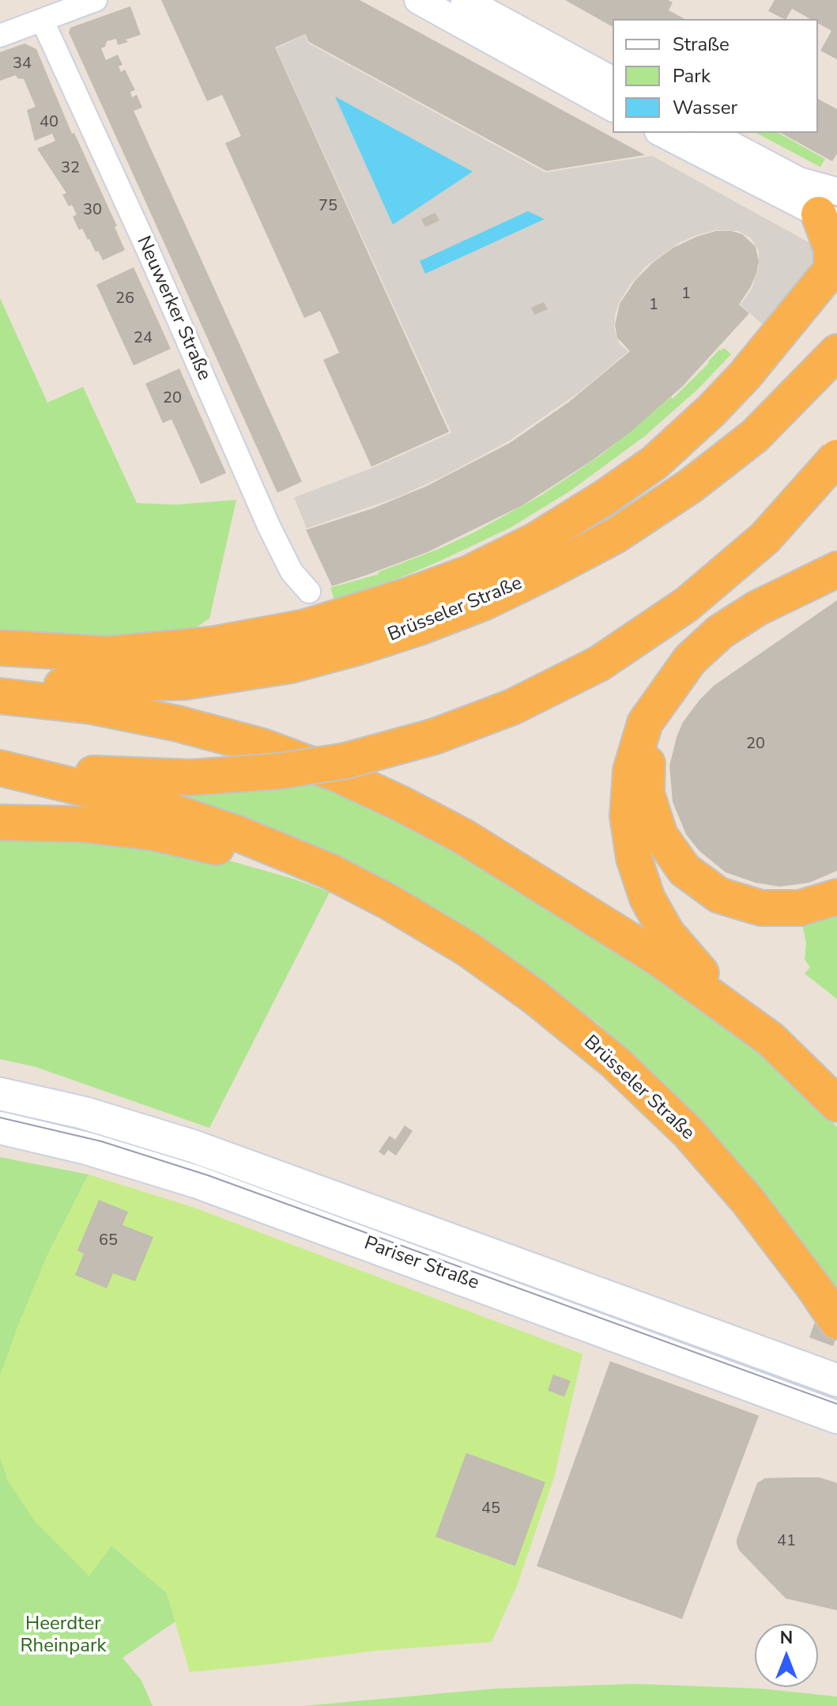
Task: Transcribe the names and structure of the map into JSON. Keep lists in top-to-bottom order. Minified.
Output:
{"streets":{"highway":["Brüsseler Straße"],"main road":["Pariser Straße"],"street":["Neuwerker Straße"]},"parks":["Heerdter Rheinpark"],"house_numbers":["34","40","32","75","30","1","26","1","24","20","20","65","45","41"],"legend":["Straße","Park","Wasser"],"north":"top"}
